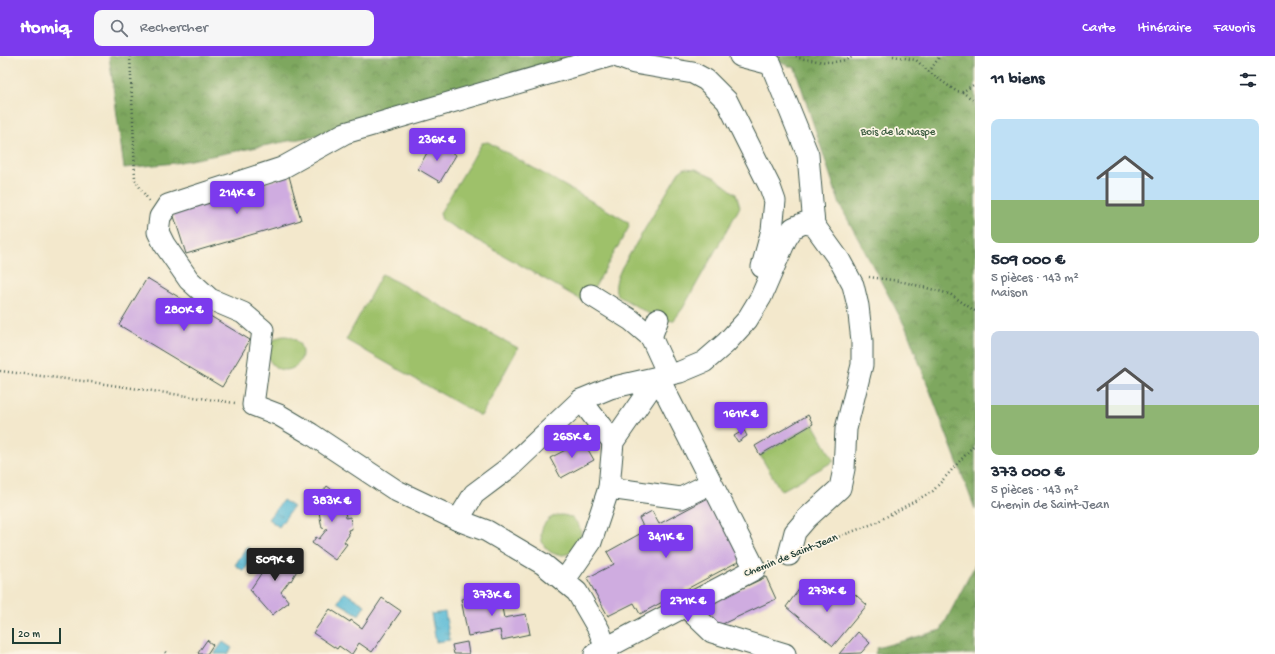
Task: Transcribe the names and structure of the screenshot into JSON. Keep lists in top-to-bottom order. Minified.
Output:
{"streets":{"street":["Chemin de Saint-Jean"]},"parks":["Bois de la Naspe"],"scale_bar":"20 m","page":{"header":"Homiq","search":"Rechercher","nav":["Carte","Itinéraire","Favoris"],"heading":"11 biens","list":[{"name":"509 000 €","note":"5 pièces · 143 m² · Maison"},{"name":"373 000 €","note":"5 pièces · 143 m² · Chemin de Saint-Jean"}],"price":["236K €","214K €","280K €","161K €","265K €","383K €","341K €","509K €","273K €","373K €","271K €"],"scale":"20 m"}}
